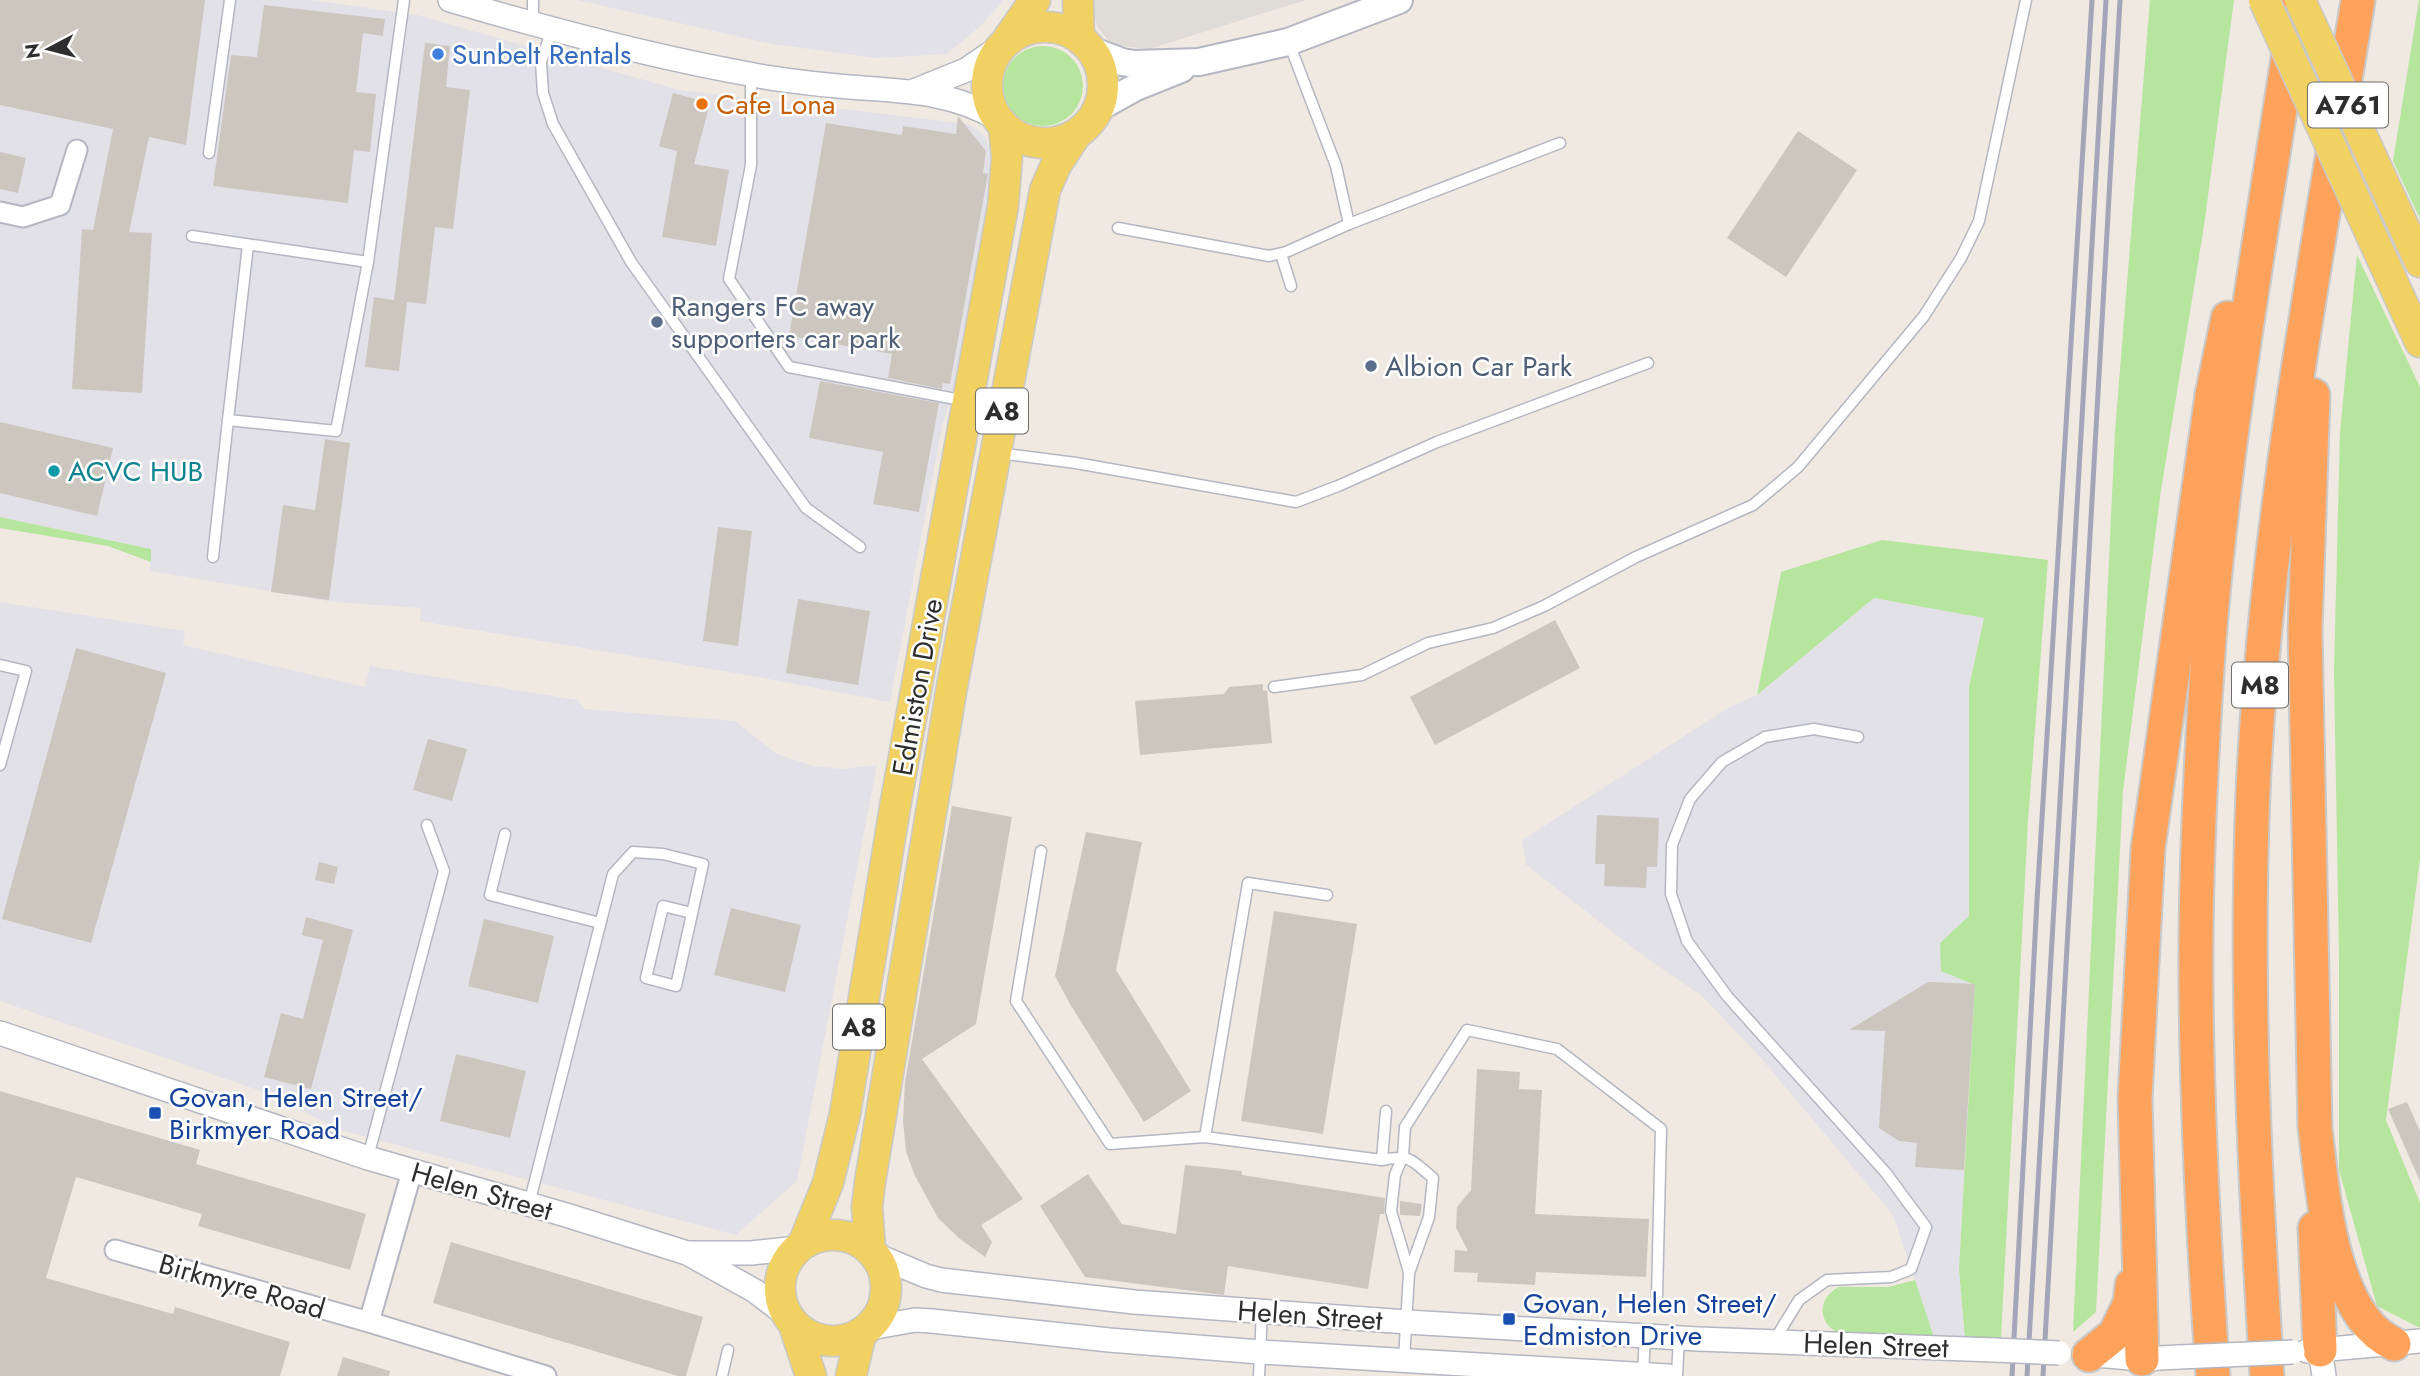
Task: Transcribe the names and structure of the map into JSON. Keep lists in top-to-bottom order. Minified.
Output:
{"streets":{"highway":["M8"],"main road":["A761","A8","Edmiston Drive"],"street":["Helen Street","Birkmyre Road"]},"crossings":[["A761","M8"],["Edmiston Drive","Helen Street"]],"places":{"other":["Sunbelt Rentals","Cafe Lona","Rangers FC away supporters car park","Albion Car Park","ACVC HUB"],"transit":["Govan, Helen Street/ Birkmyer Road","Govan, Helen Street/ Edmiston Drive"]},"north":"left"}
